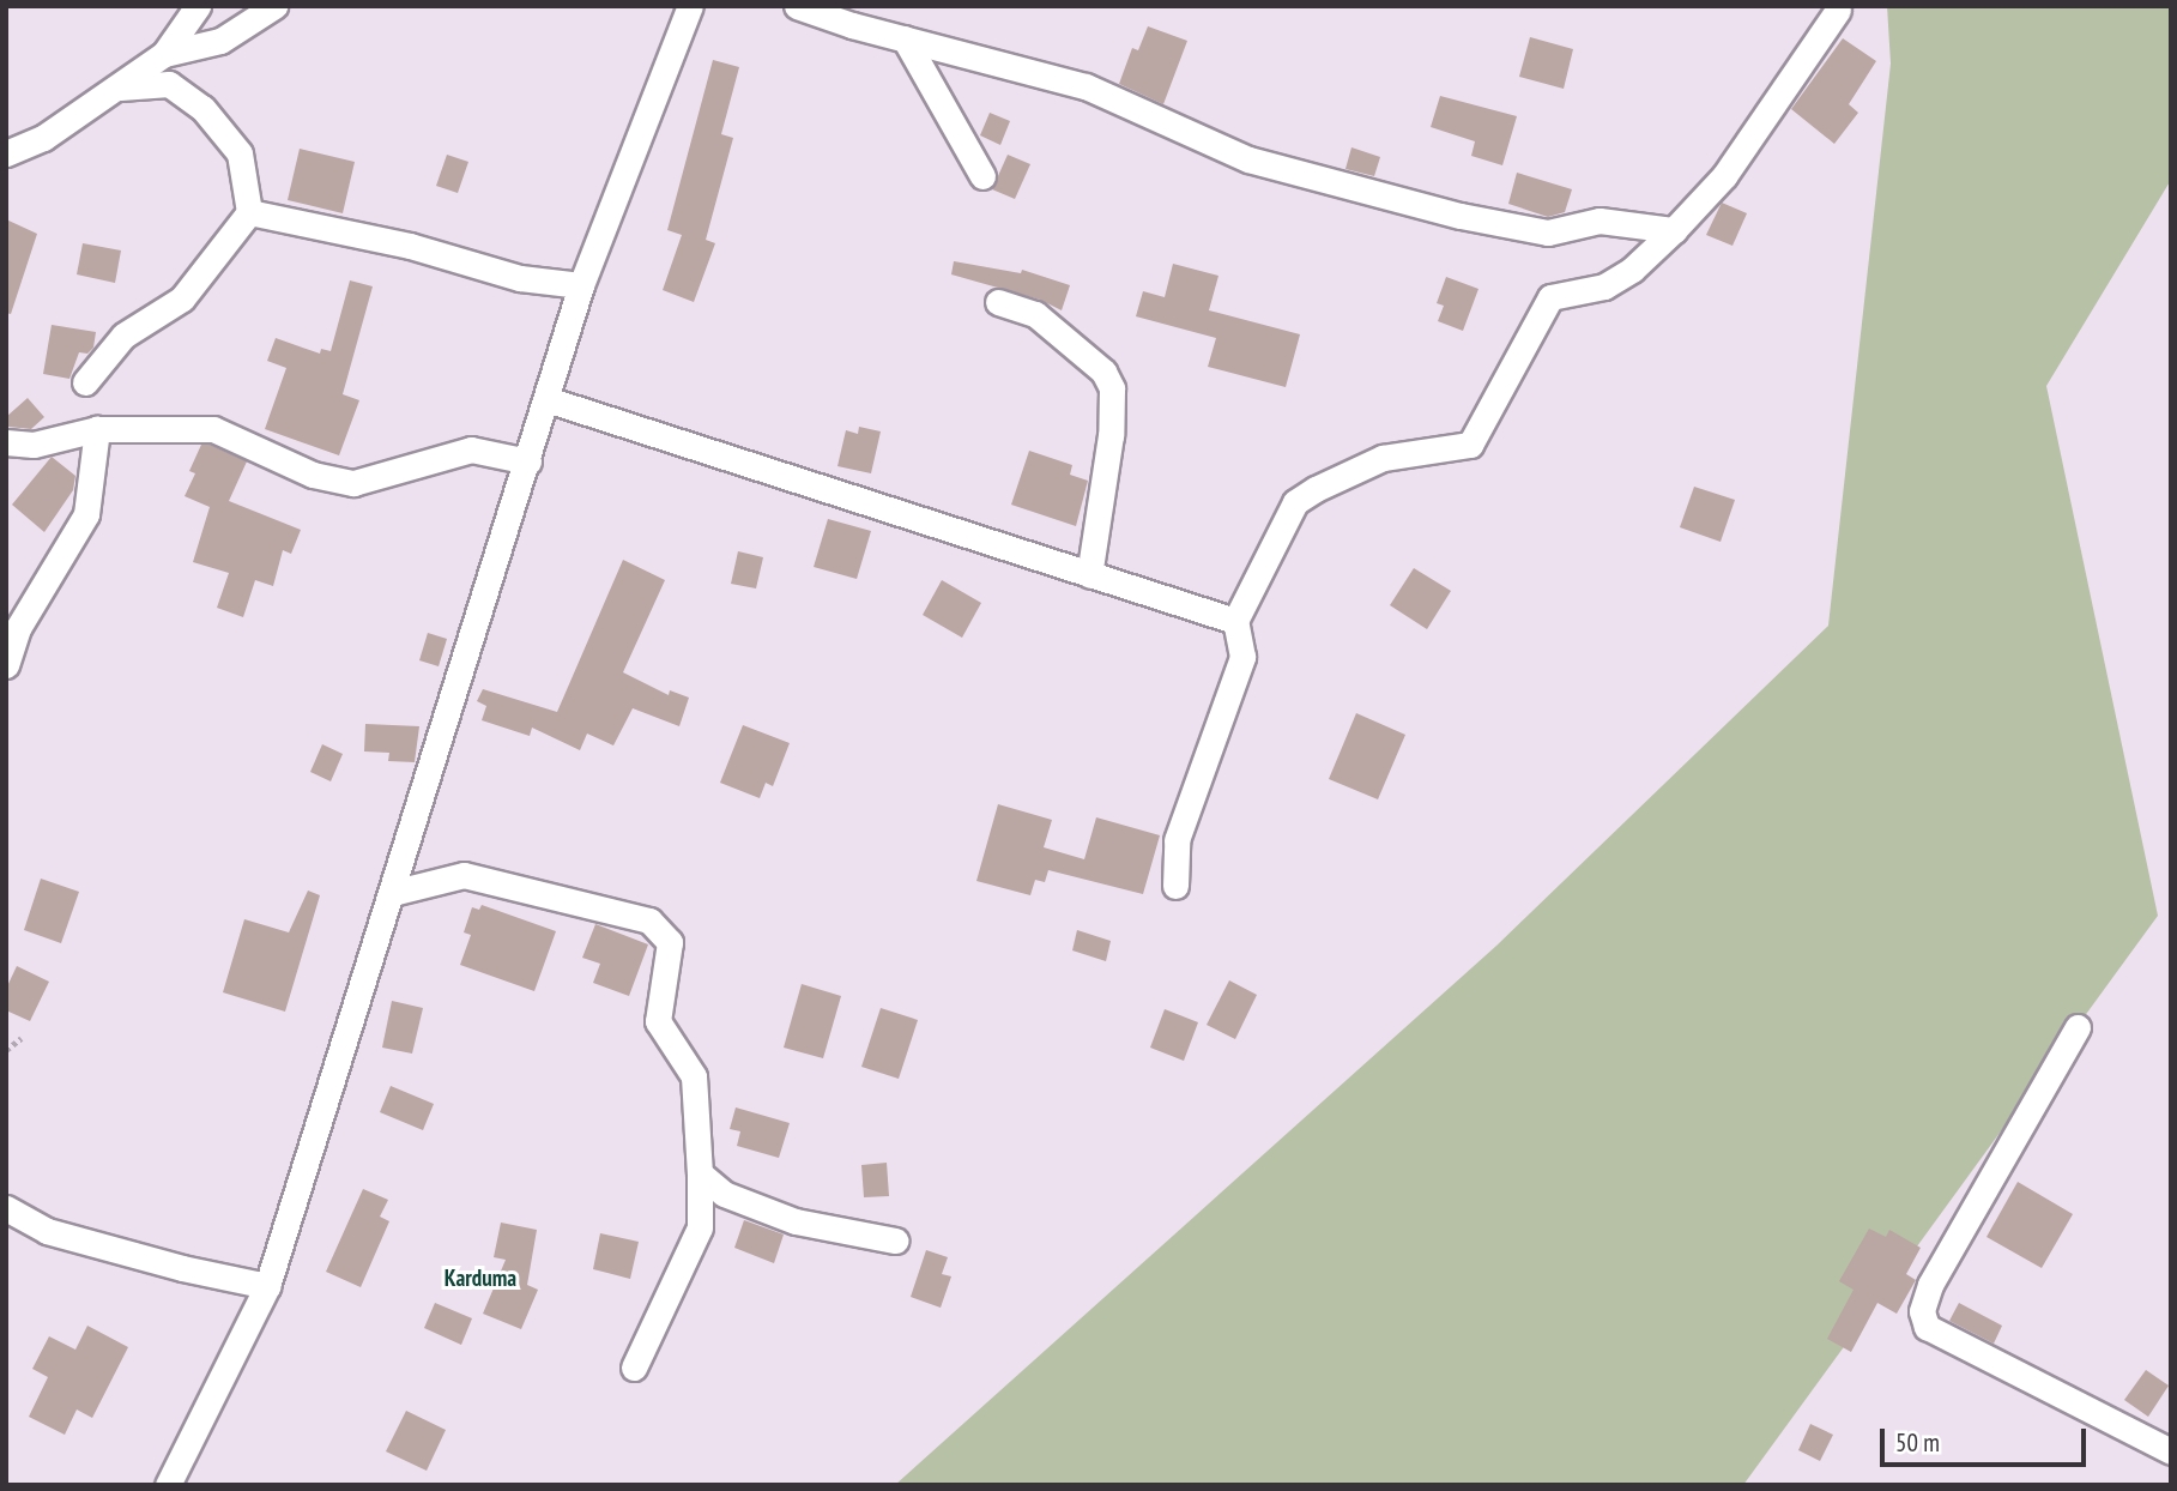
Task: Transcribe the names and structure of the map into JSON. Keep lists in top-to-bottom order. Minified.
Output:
{"districts":["Karduma"],"scale_bar":"50 m"}
